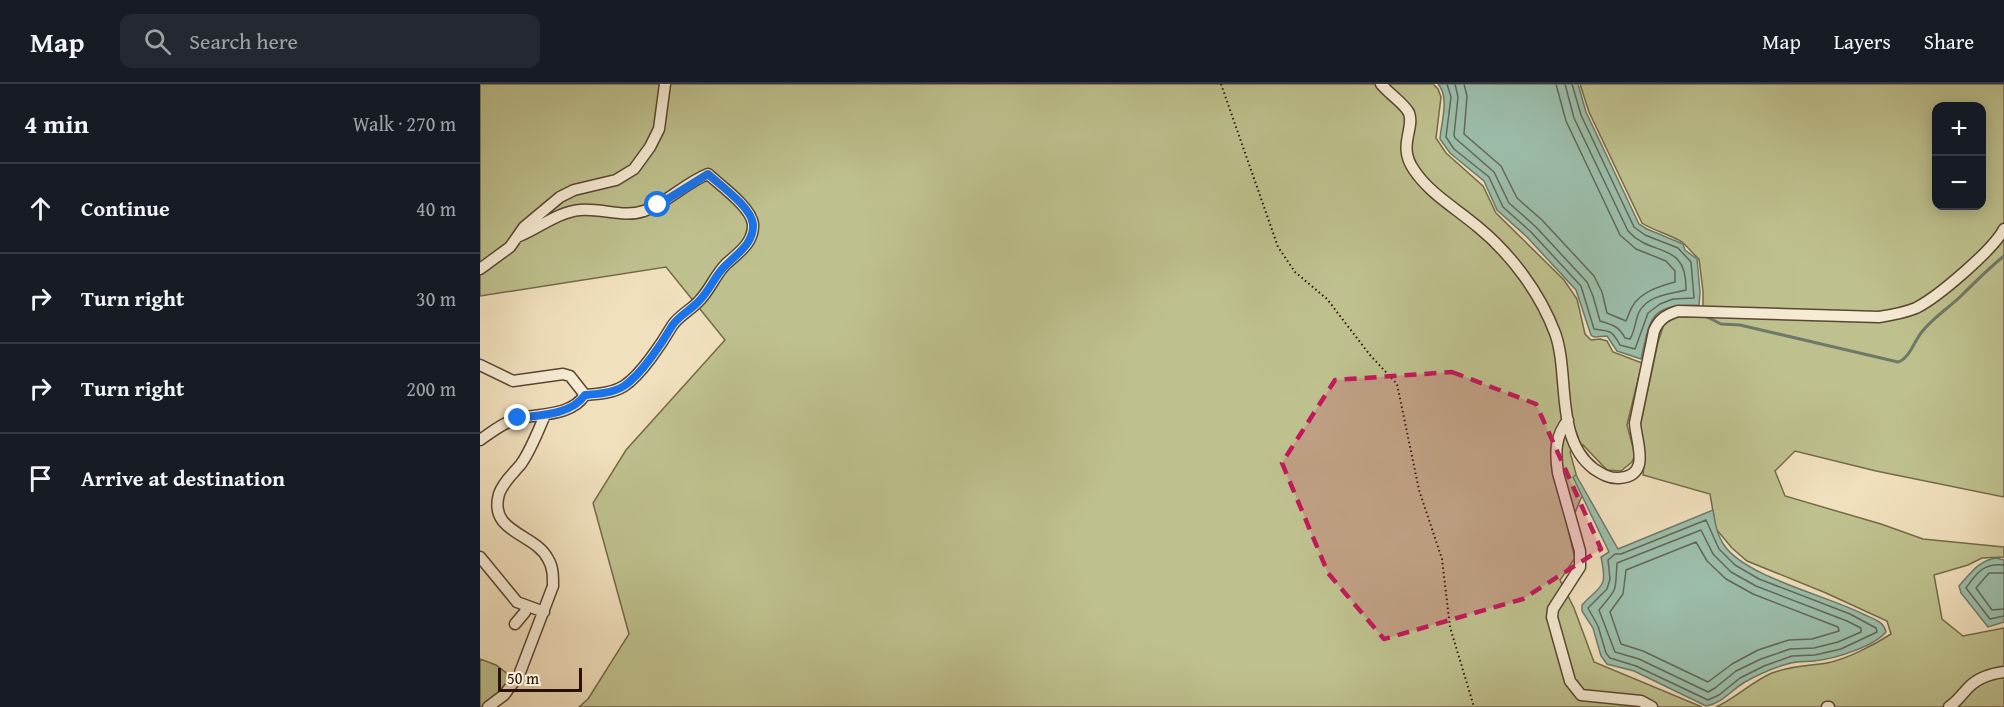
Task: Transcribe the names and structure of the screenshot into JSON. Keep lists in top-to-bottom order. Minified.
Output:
{"scale_bar":"50 m","page":{"header":"Map","search":"Search here","nav":["Map","Layers","Share"],"heading":["4 min","Walk · 270 m"],"map_buttons":["+","−"],"list":[["Continue","40 m"],["Turn right","30 m"],["Turn right","200 m"],"Arrive at destination"],"scale":"50 m"}}
